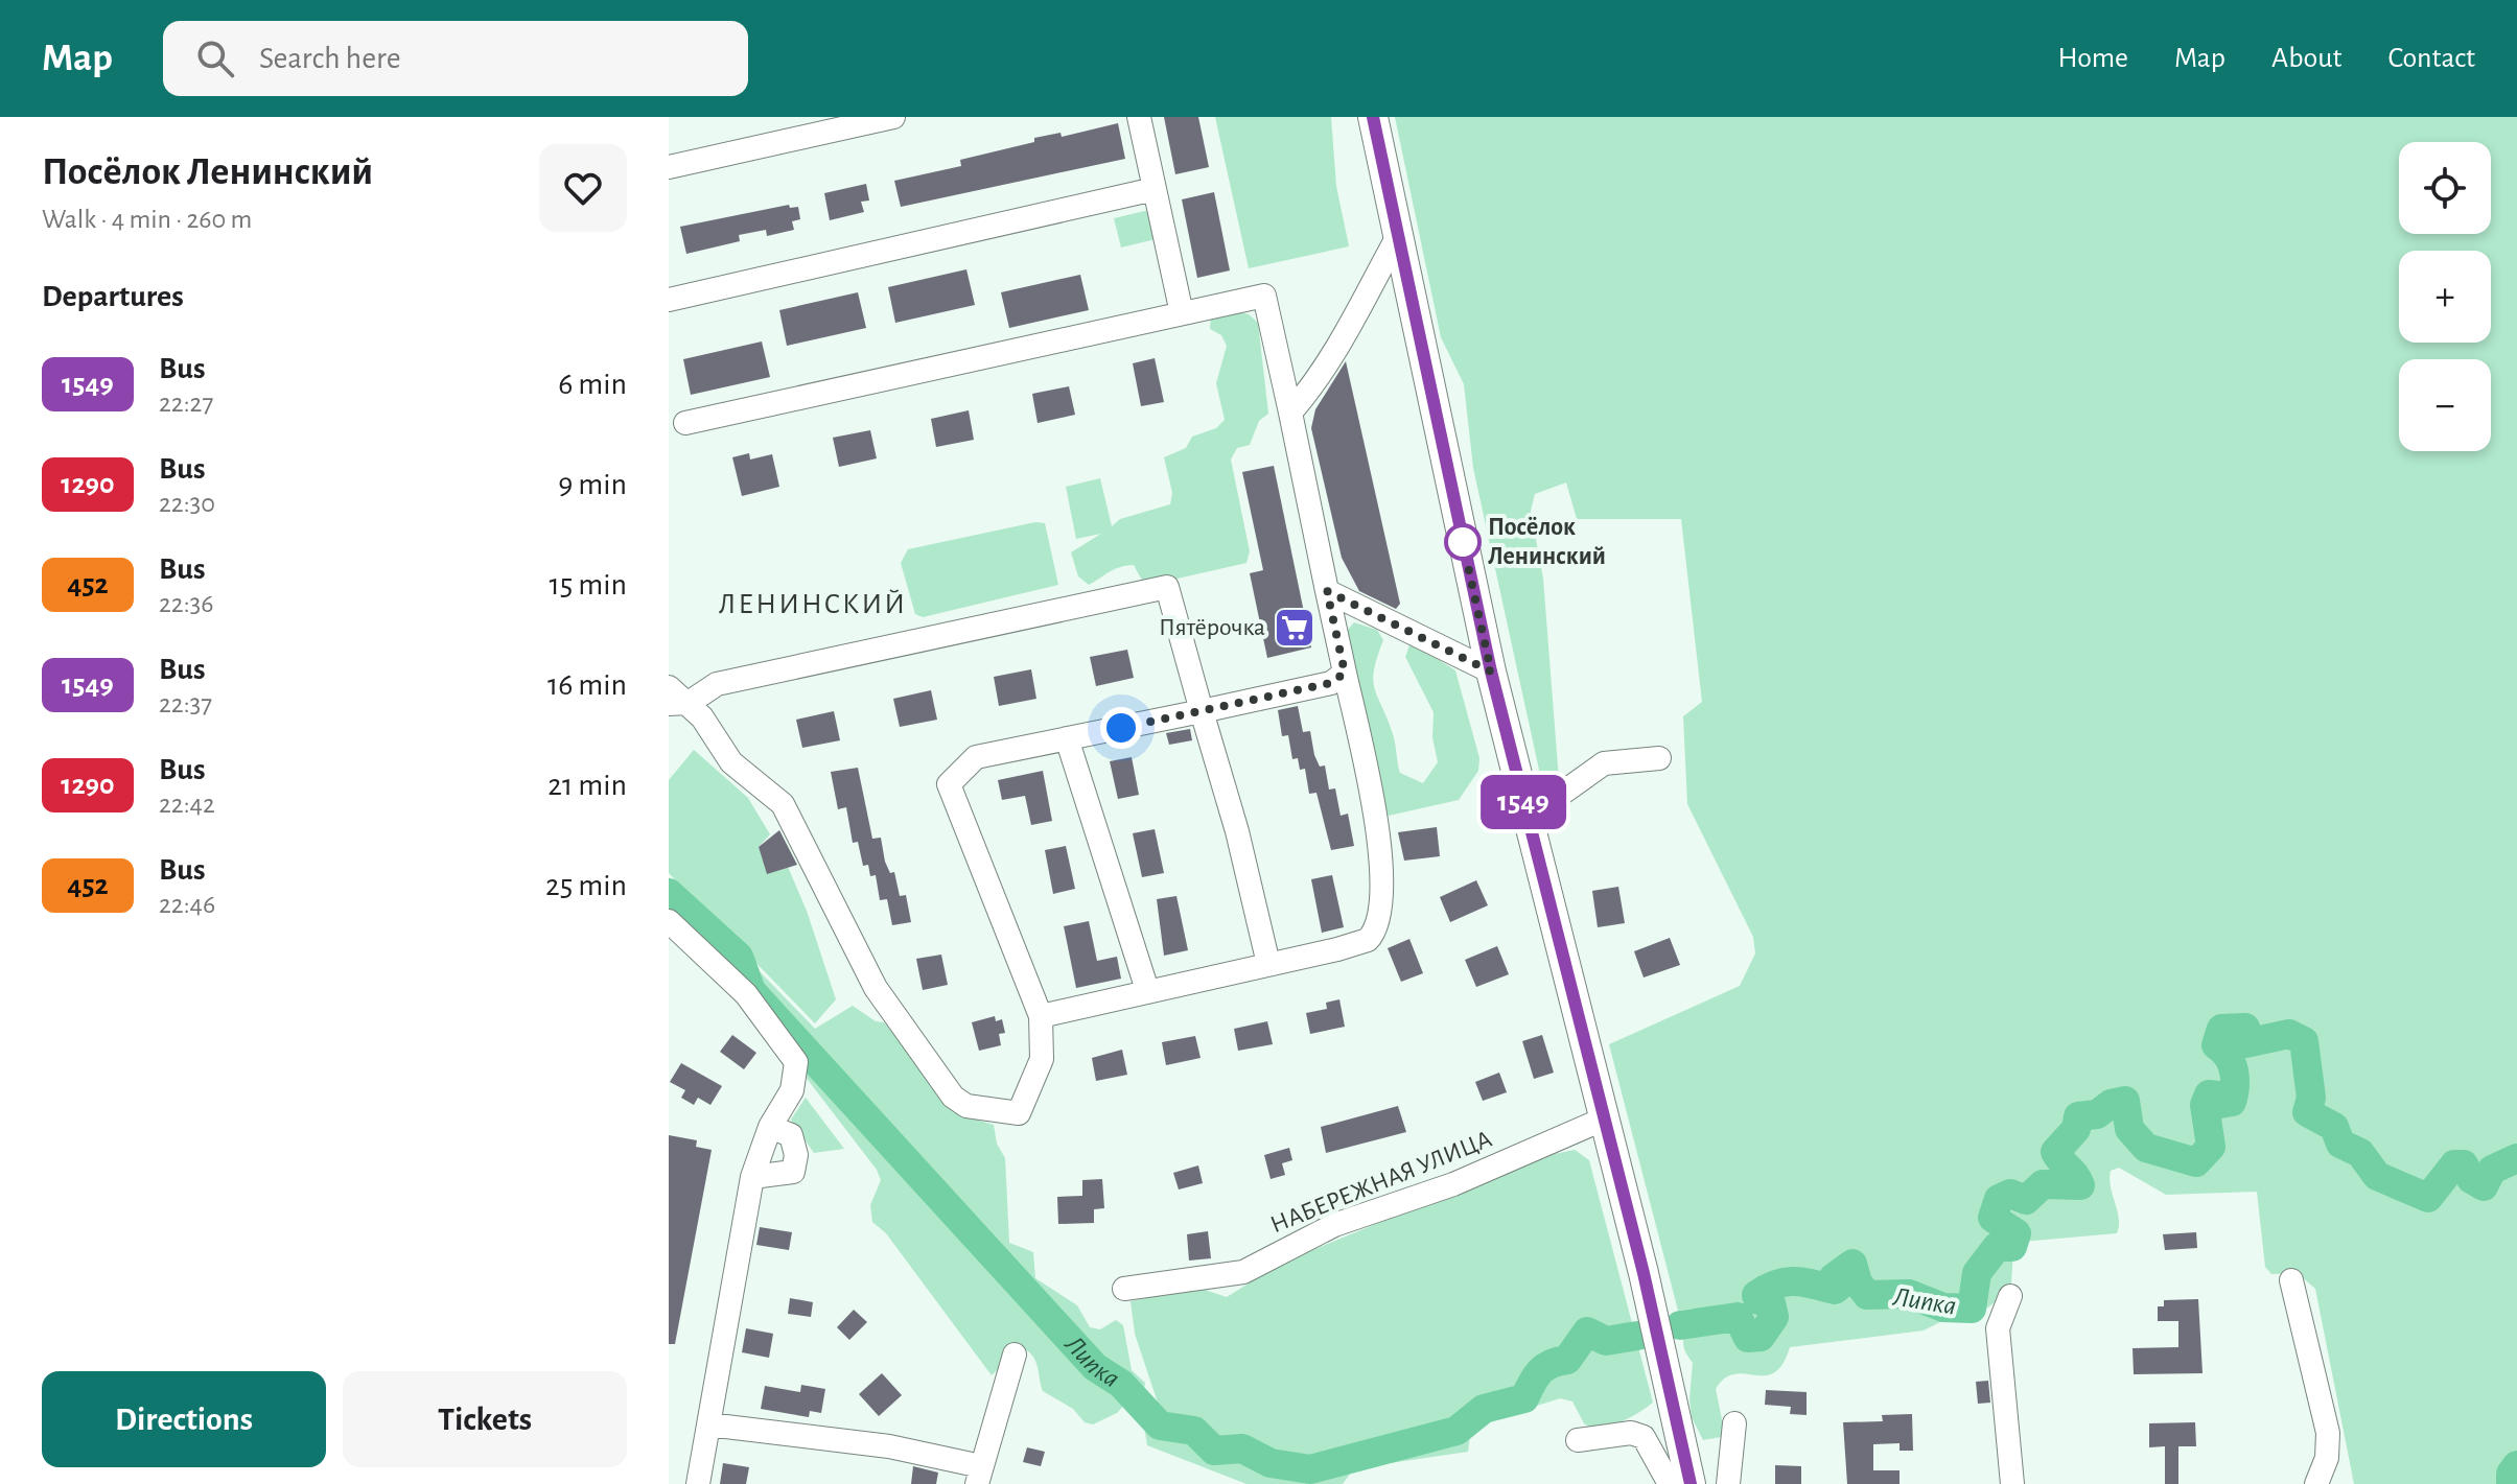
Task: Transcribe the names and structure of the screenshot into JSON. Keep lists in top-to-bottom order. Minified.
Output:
{"streets":{"street":["НАБЕРЕЖНАЯ УЛИЦА"]},"districts":["ЛЕНИНСКИЙ"],"water":["Липка"],"places":{"other":["Посёлок Ленинский"],"supermarket":["Пятёрочка"]},"lines":["bus line 1549"],"page":{"header":"Map","search":"Search here","nav":["Home","Map","About","Contact"],"heading":[["Посёлок Ленинский","Walk · 4 min · 260 m"],"Departures"],"on_map":"1549","map_buttons":["+","−"],"list":[{"mark":"1549","name":"Bus","note":"22:27","value":"6 min"},{"mark":"1290","name":"Bus","note":"22:30","value":"9 min"},{"mark":"452","name":"Bus","note":"22:36","value":"15 min"},{"mark":"1549","name":"Bus","note":"22:37","value":"16 min"},{"mark":"1290","name":"Bus","note":"22:42","value":"21 min"},{"mark":"452","name":"Bus","note":"22:46","value":"25 min"}],"buttons":["Directions","Tickets"]}}
